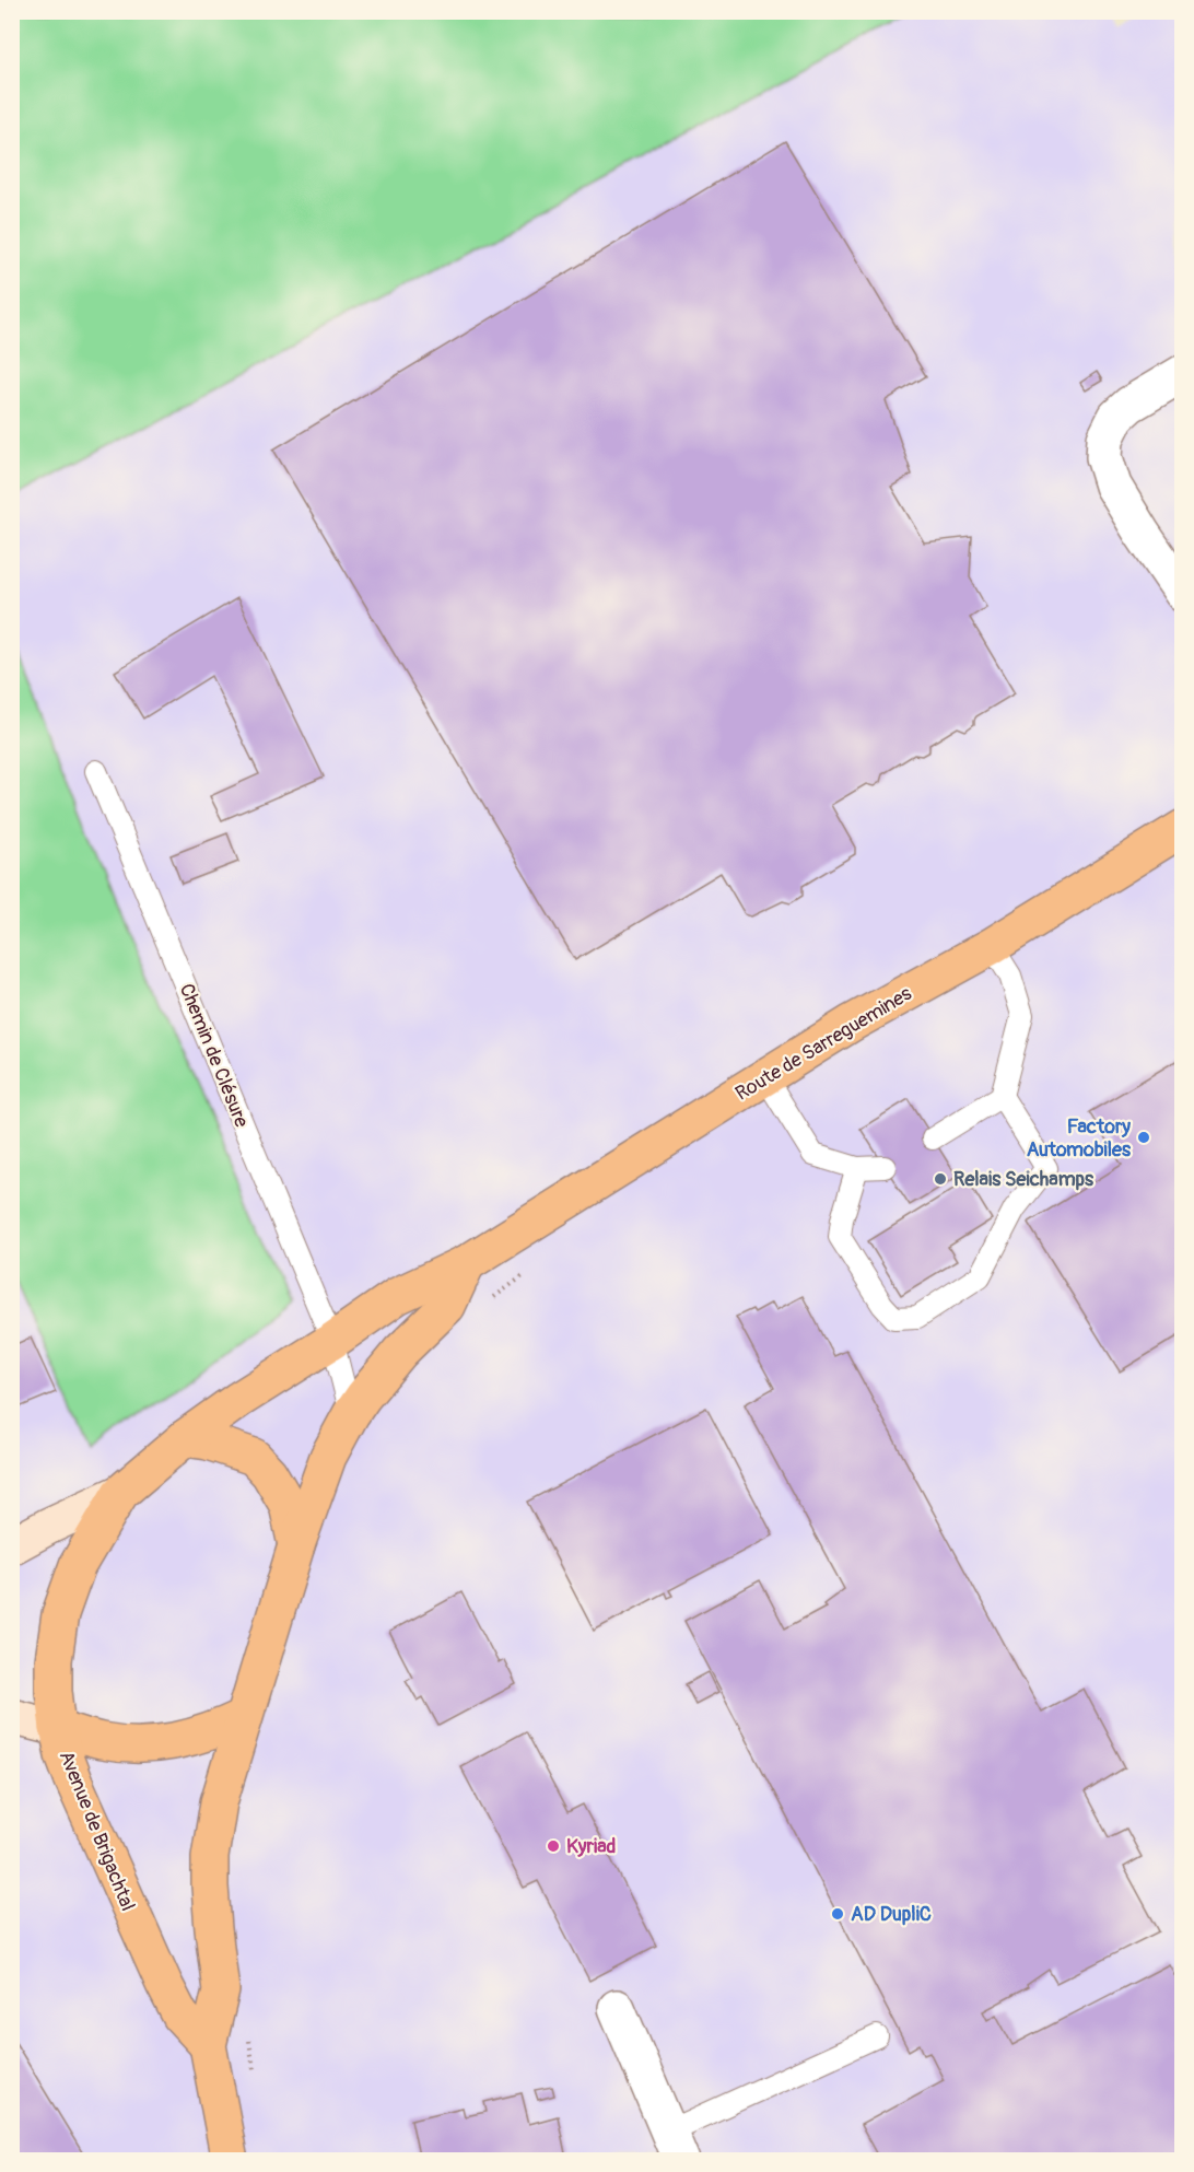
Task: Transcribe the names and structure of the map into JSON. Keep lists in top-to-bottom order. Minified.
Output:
{"streets":{"main road":["Route de Sarreguemines","Avenue de Brigachtal"],"lane":["Chemin de Clésure"]},"crossings":[["Route de Sarreguemines","Chemin de Clésure"],["Route de Sarreguemines","Avenue de Brigachtal"],["Chemin de Clésure","Avenue de Brigachtal"]],"places":["Factory Automobiles","Relais Seichamps","Kyriad","AD DupliC"]}
